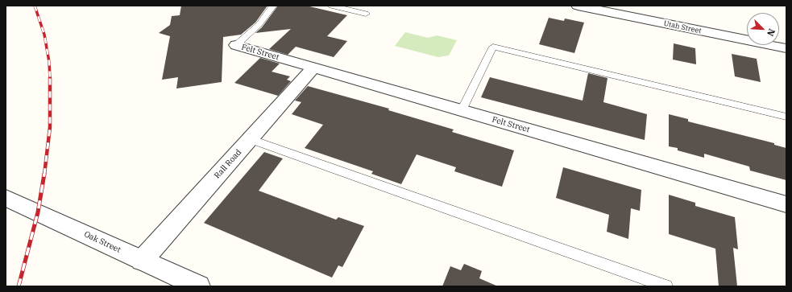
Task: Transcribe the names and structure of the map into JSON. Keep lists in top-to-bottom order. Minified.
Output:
{"streets":{"street":["Utah Street","Felt Street","Rall Road","Oak Street"]},"crossings":[["Felt Street","Rall Road"],["Rall Road","Oak Street"]],"north":"bottom right"}
